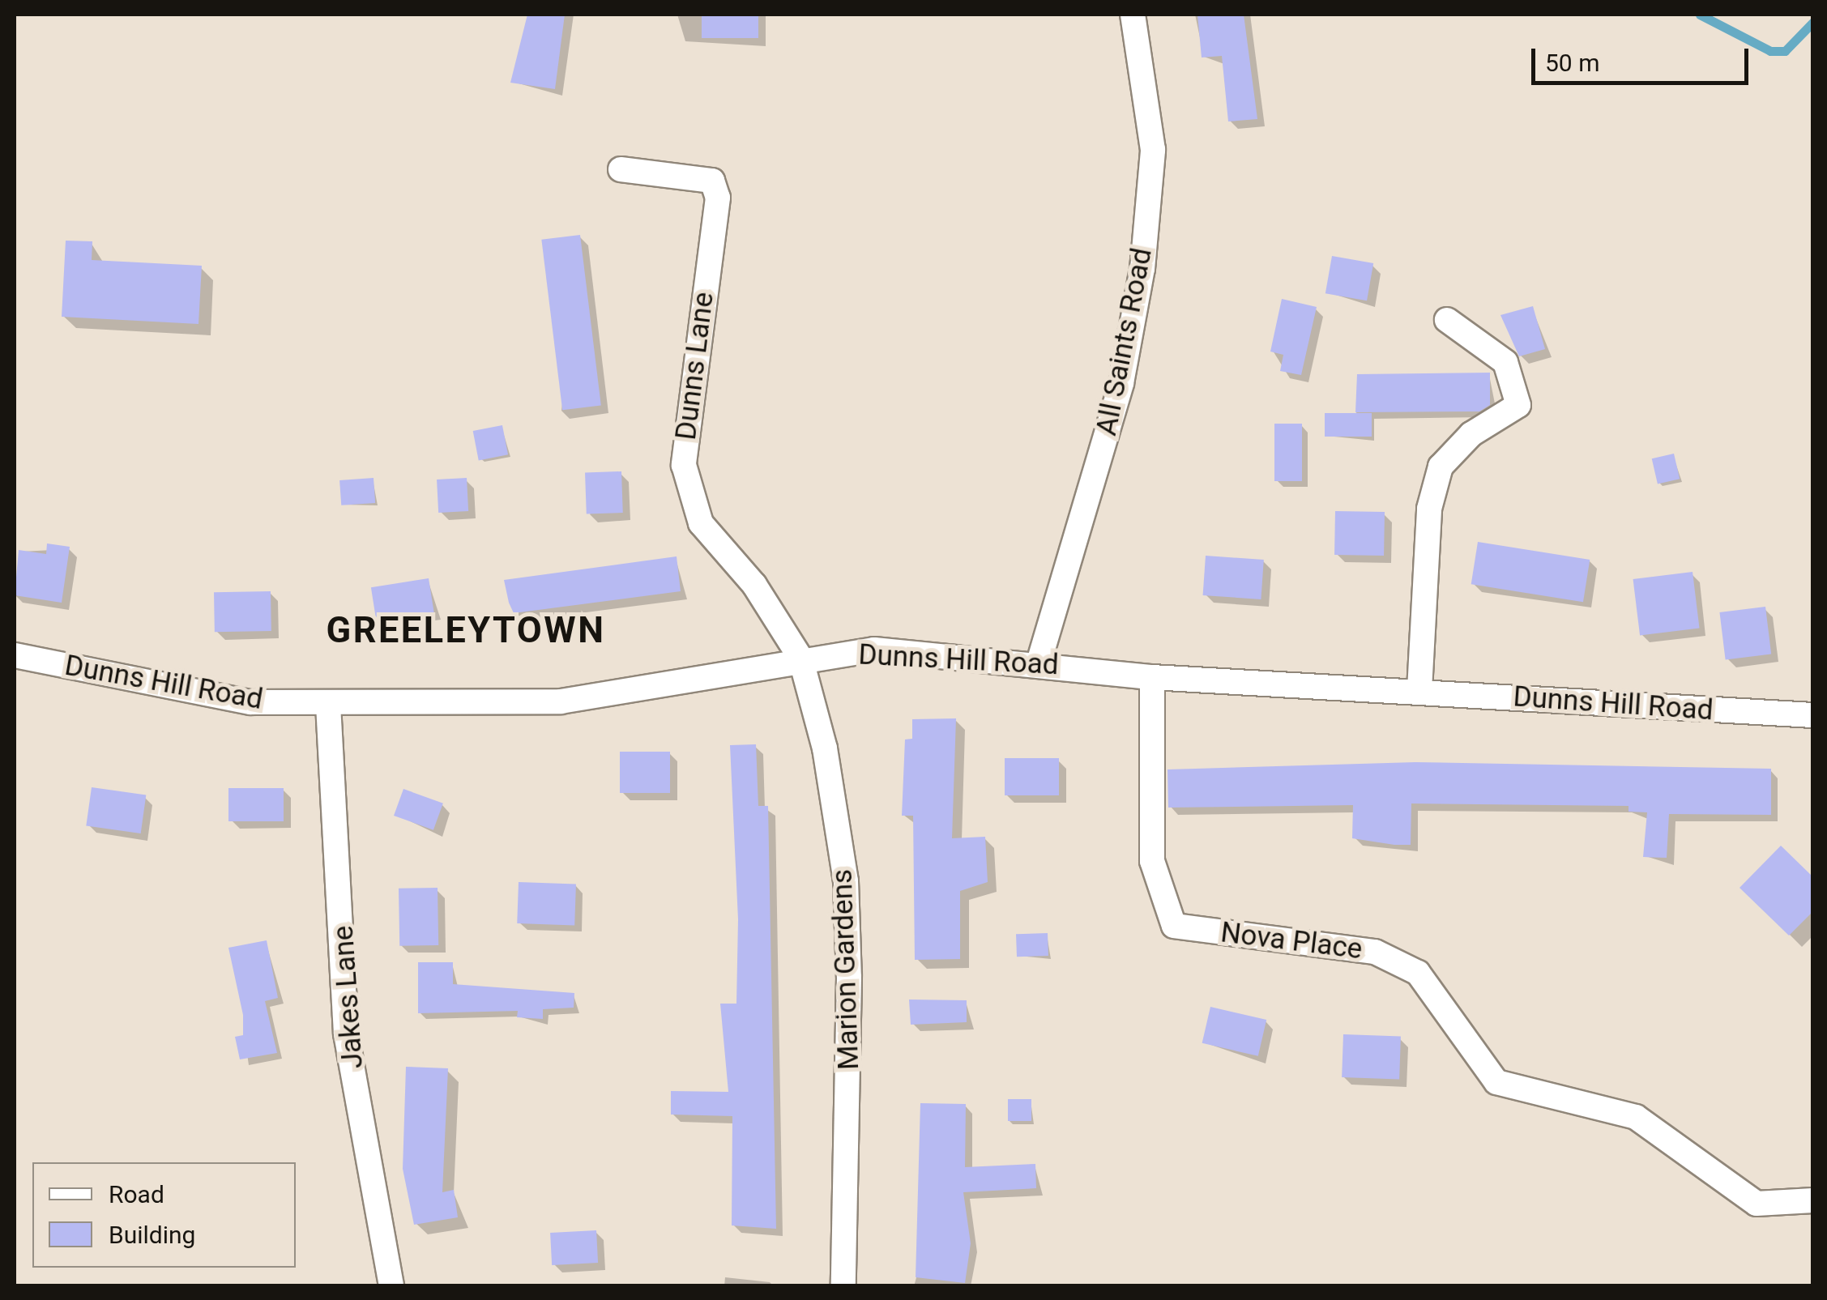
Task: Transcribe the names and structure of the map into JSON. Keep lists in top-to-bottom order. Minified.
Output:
{"streets":{"street":["All Saints Road","Dunns Lane","Dunns Hill Road","Nova Place","Marion Gardens","Jakes Lane"]},"crossings":[["All Saints Road","Dunns Hill Road"],["Dunns Lane","Dunns Hill Road"],["Dunns Lane","Marion Gardens"],["Dunns Hill Road","Nova Place"],["Dunns Hill Road","Marion Gardens"],["Dunns Hill Road","Jakes Lane"]],"districts":["GREELEYTOWN"],"legend":["Road","Building"],"scale_bar":"50 m"}
